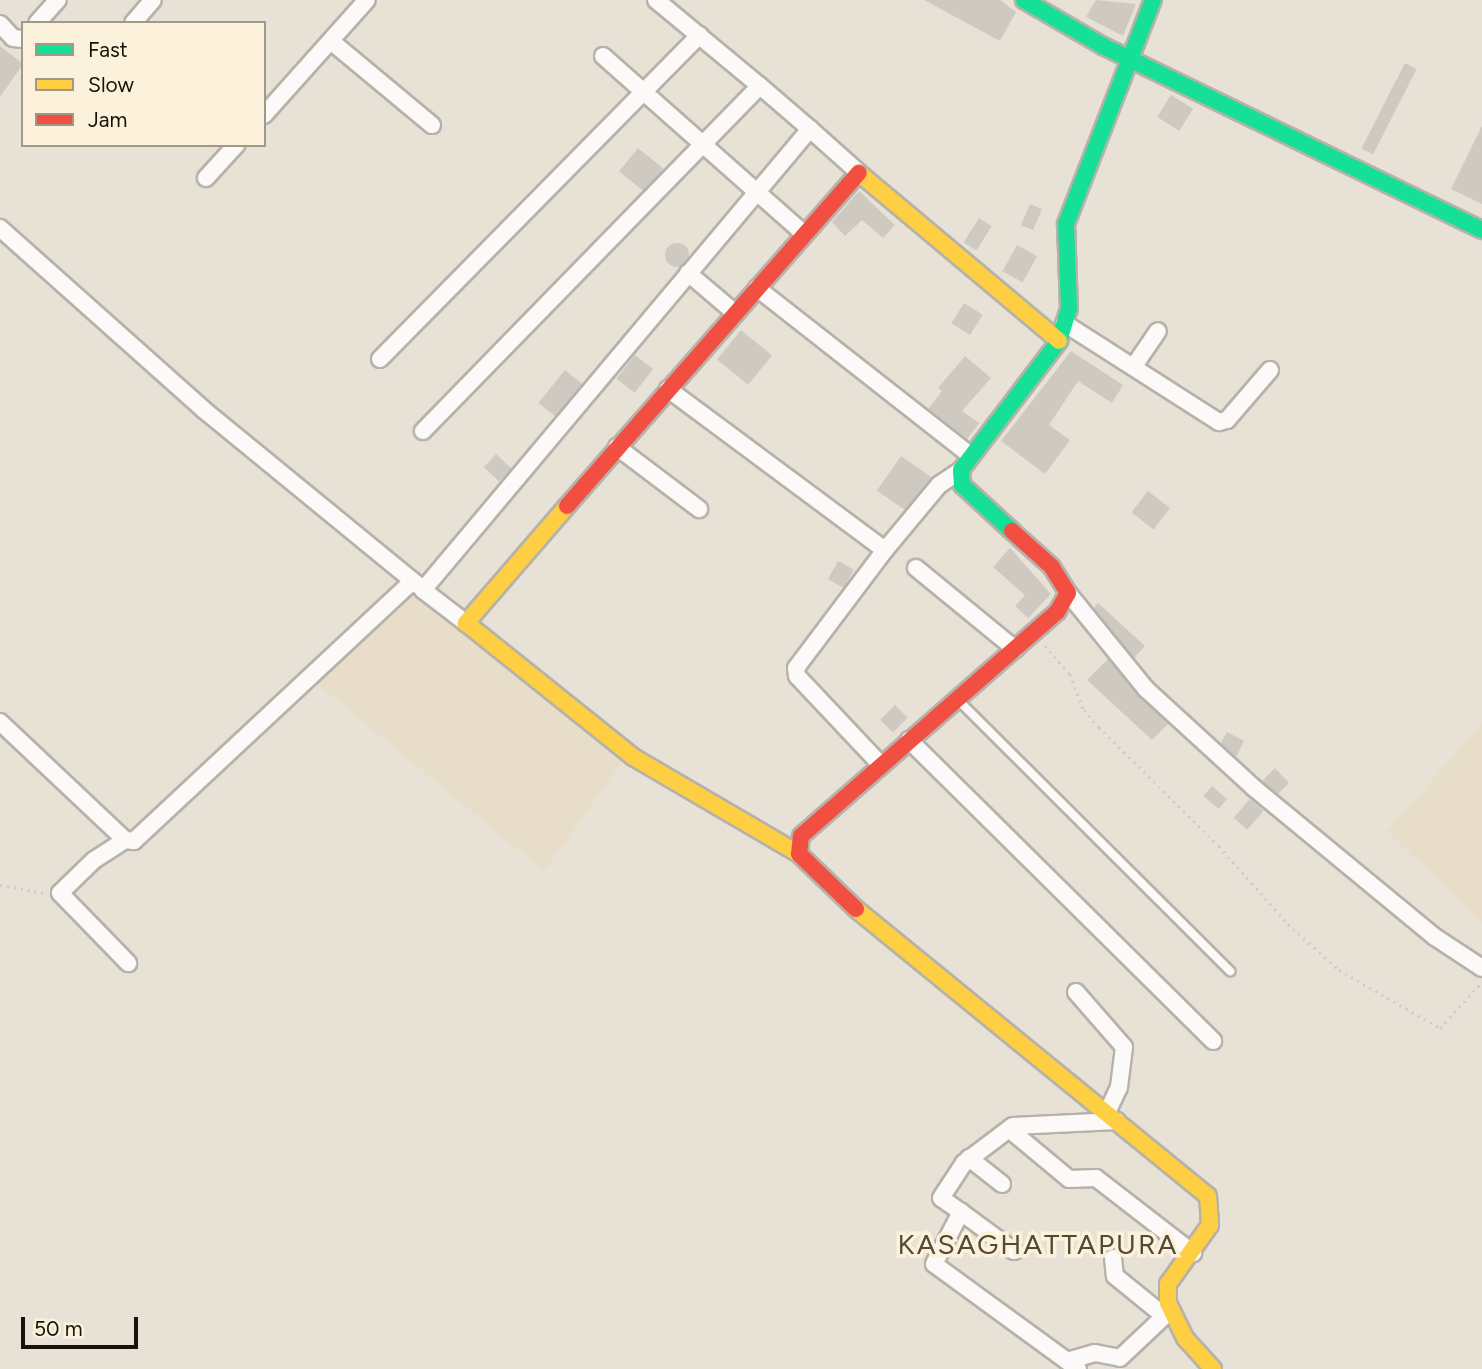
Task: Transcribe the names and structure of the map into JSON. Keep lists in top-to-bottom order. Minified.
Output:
{"districts":["KASAGHATTAPURA"],"legend":["Fast","Slow","Jam"],"scale_bar":"50 m"}
